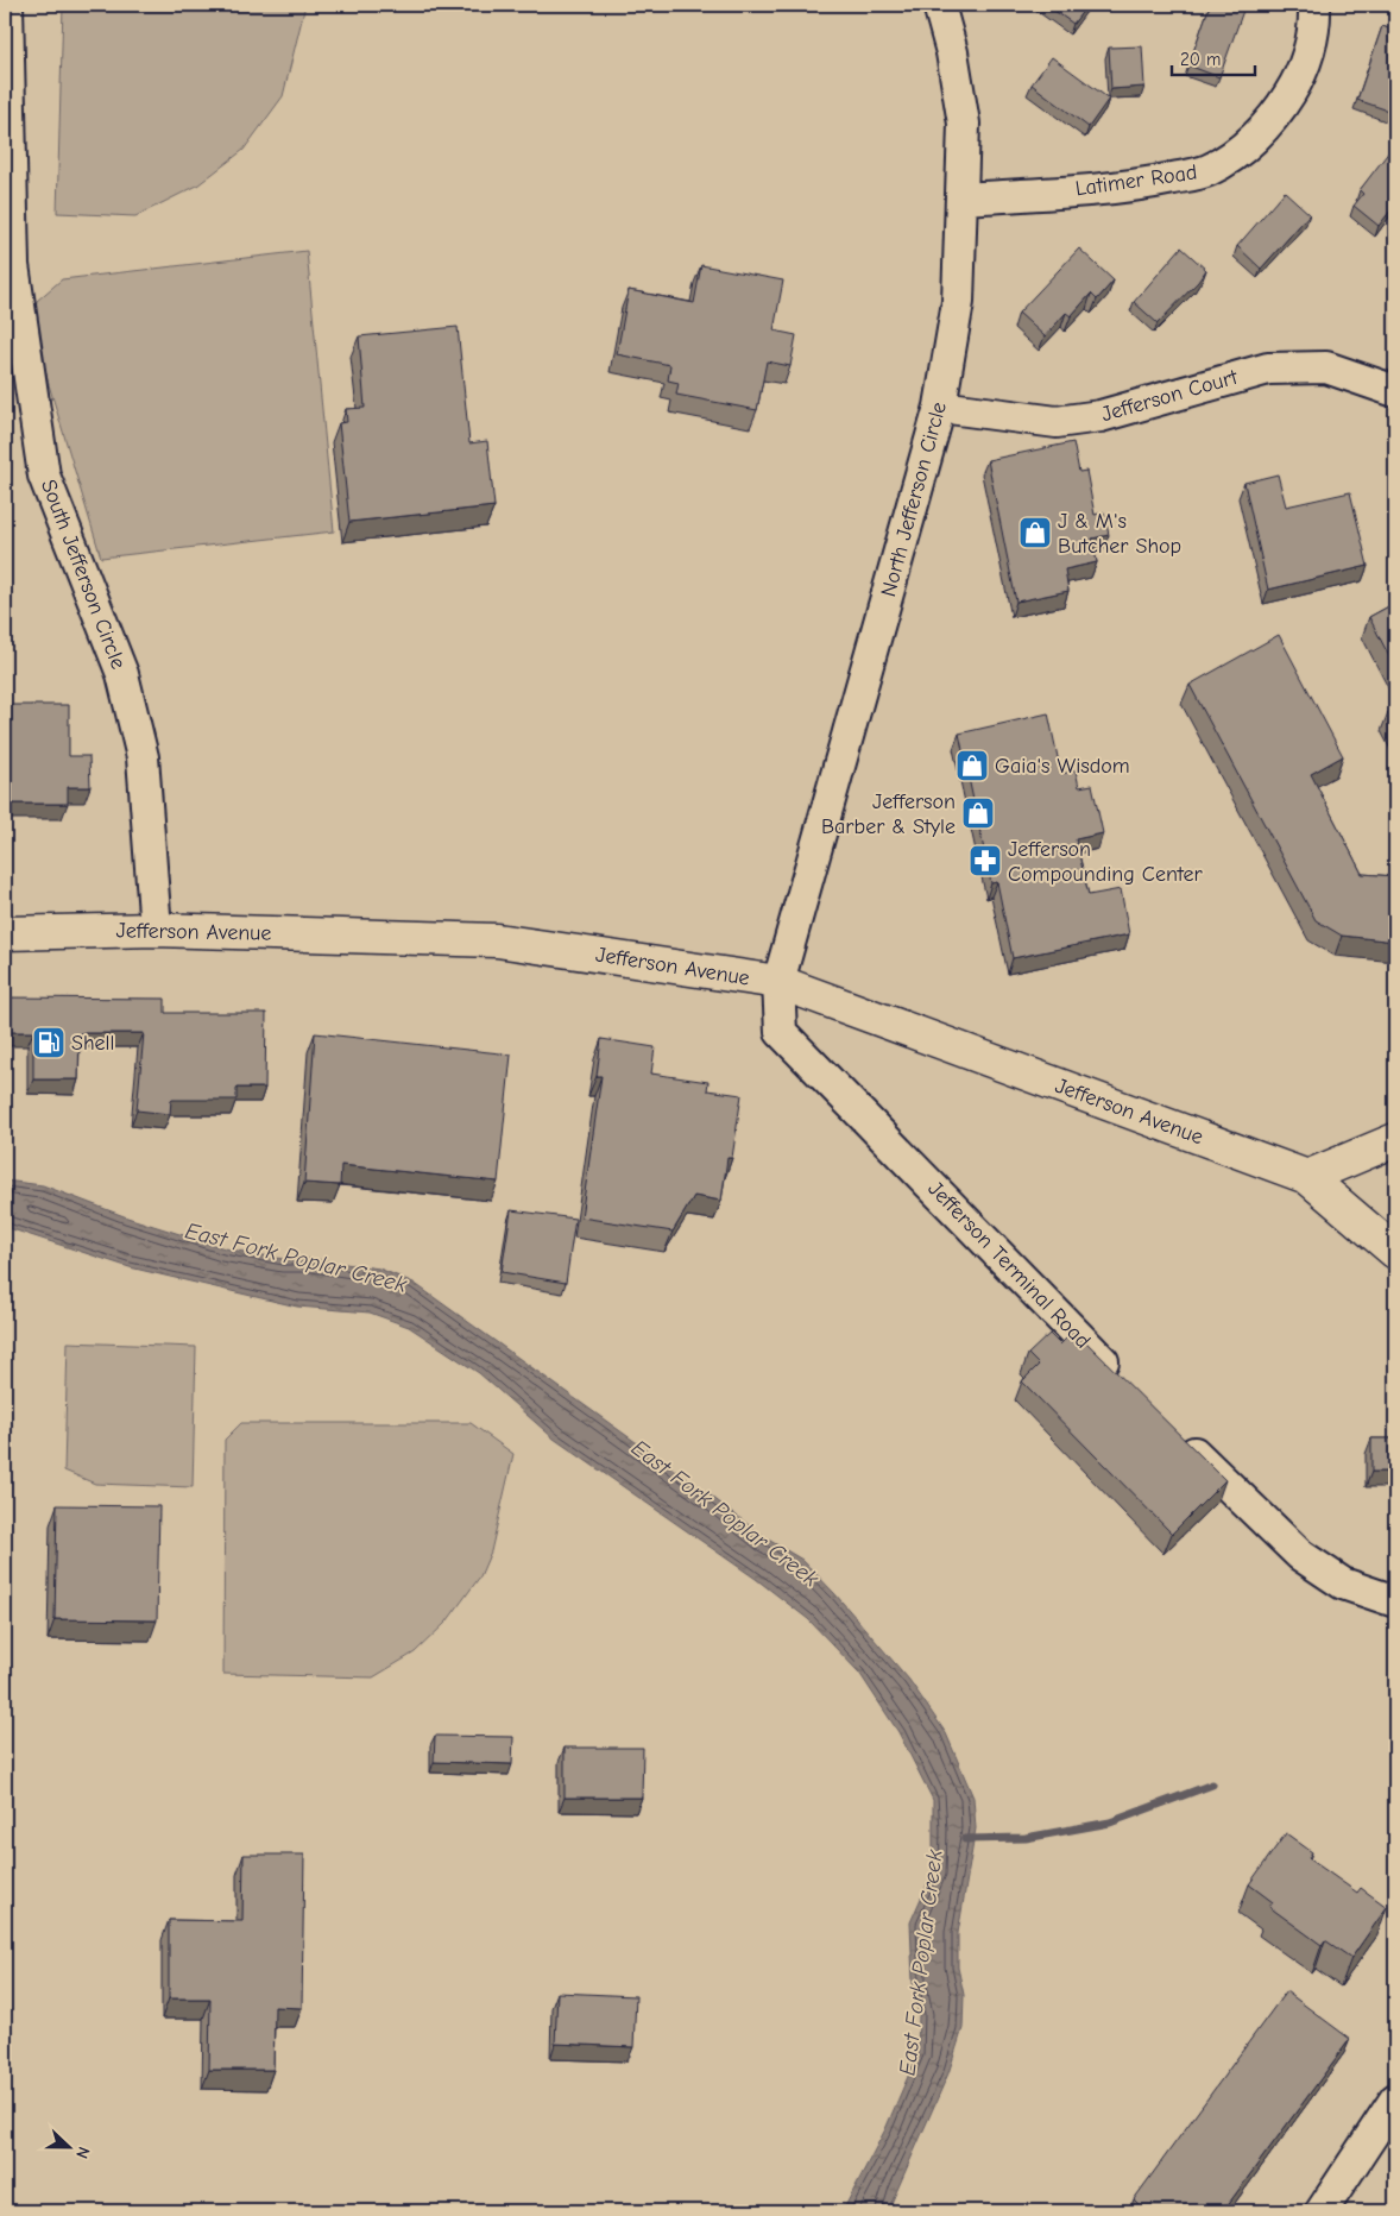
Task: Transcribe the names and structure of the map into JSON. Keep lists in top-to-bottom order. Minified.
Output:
{"streets":{"street":["Latimer Road","Jefferson Court","North Jefferson Circle","South Jefferson Circle","Jefferson Avenue","Jefferson Terminal Road"]},"crossings":[["Latimer Road","North Jefferson Circle"],["Jefferson Court","North Jefferson Circle"],["North Jefferson Circle","Jefferson Avenue"],["North Jefferson Circle","Jefferson Terminal Road"],["South Jefferson Circle","Jefferson Avenue"],["Jefferson Avenue","Jefferson Terminal Road"]],"water":["East Fork Poplar Creek"],"places":{"shop":["J & M's Butcher Shop","Gaia's Wisdom","Jefferson Barber & Style"],"pharmacy":["Jefferson Compounding Center"],"fuel station":["Shell"]},"scale_bar":"20 m","north":"right"}
